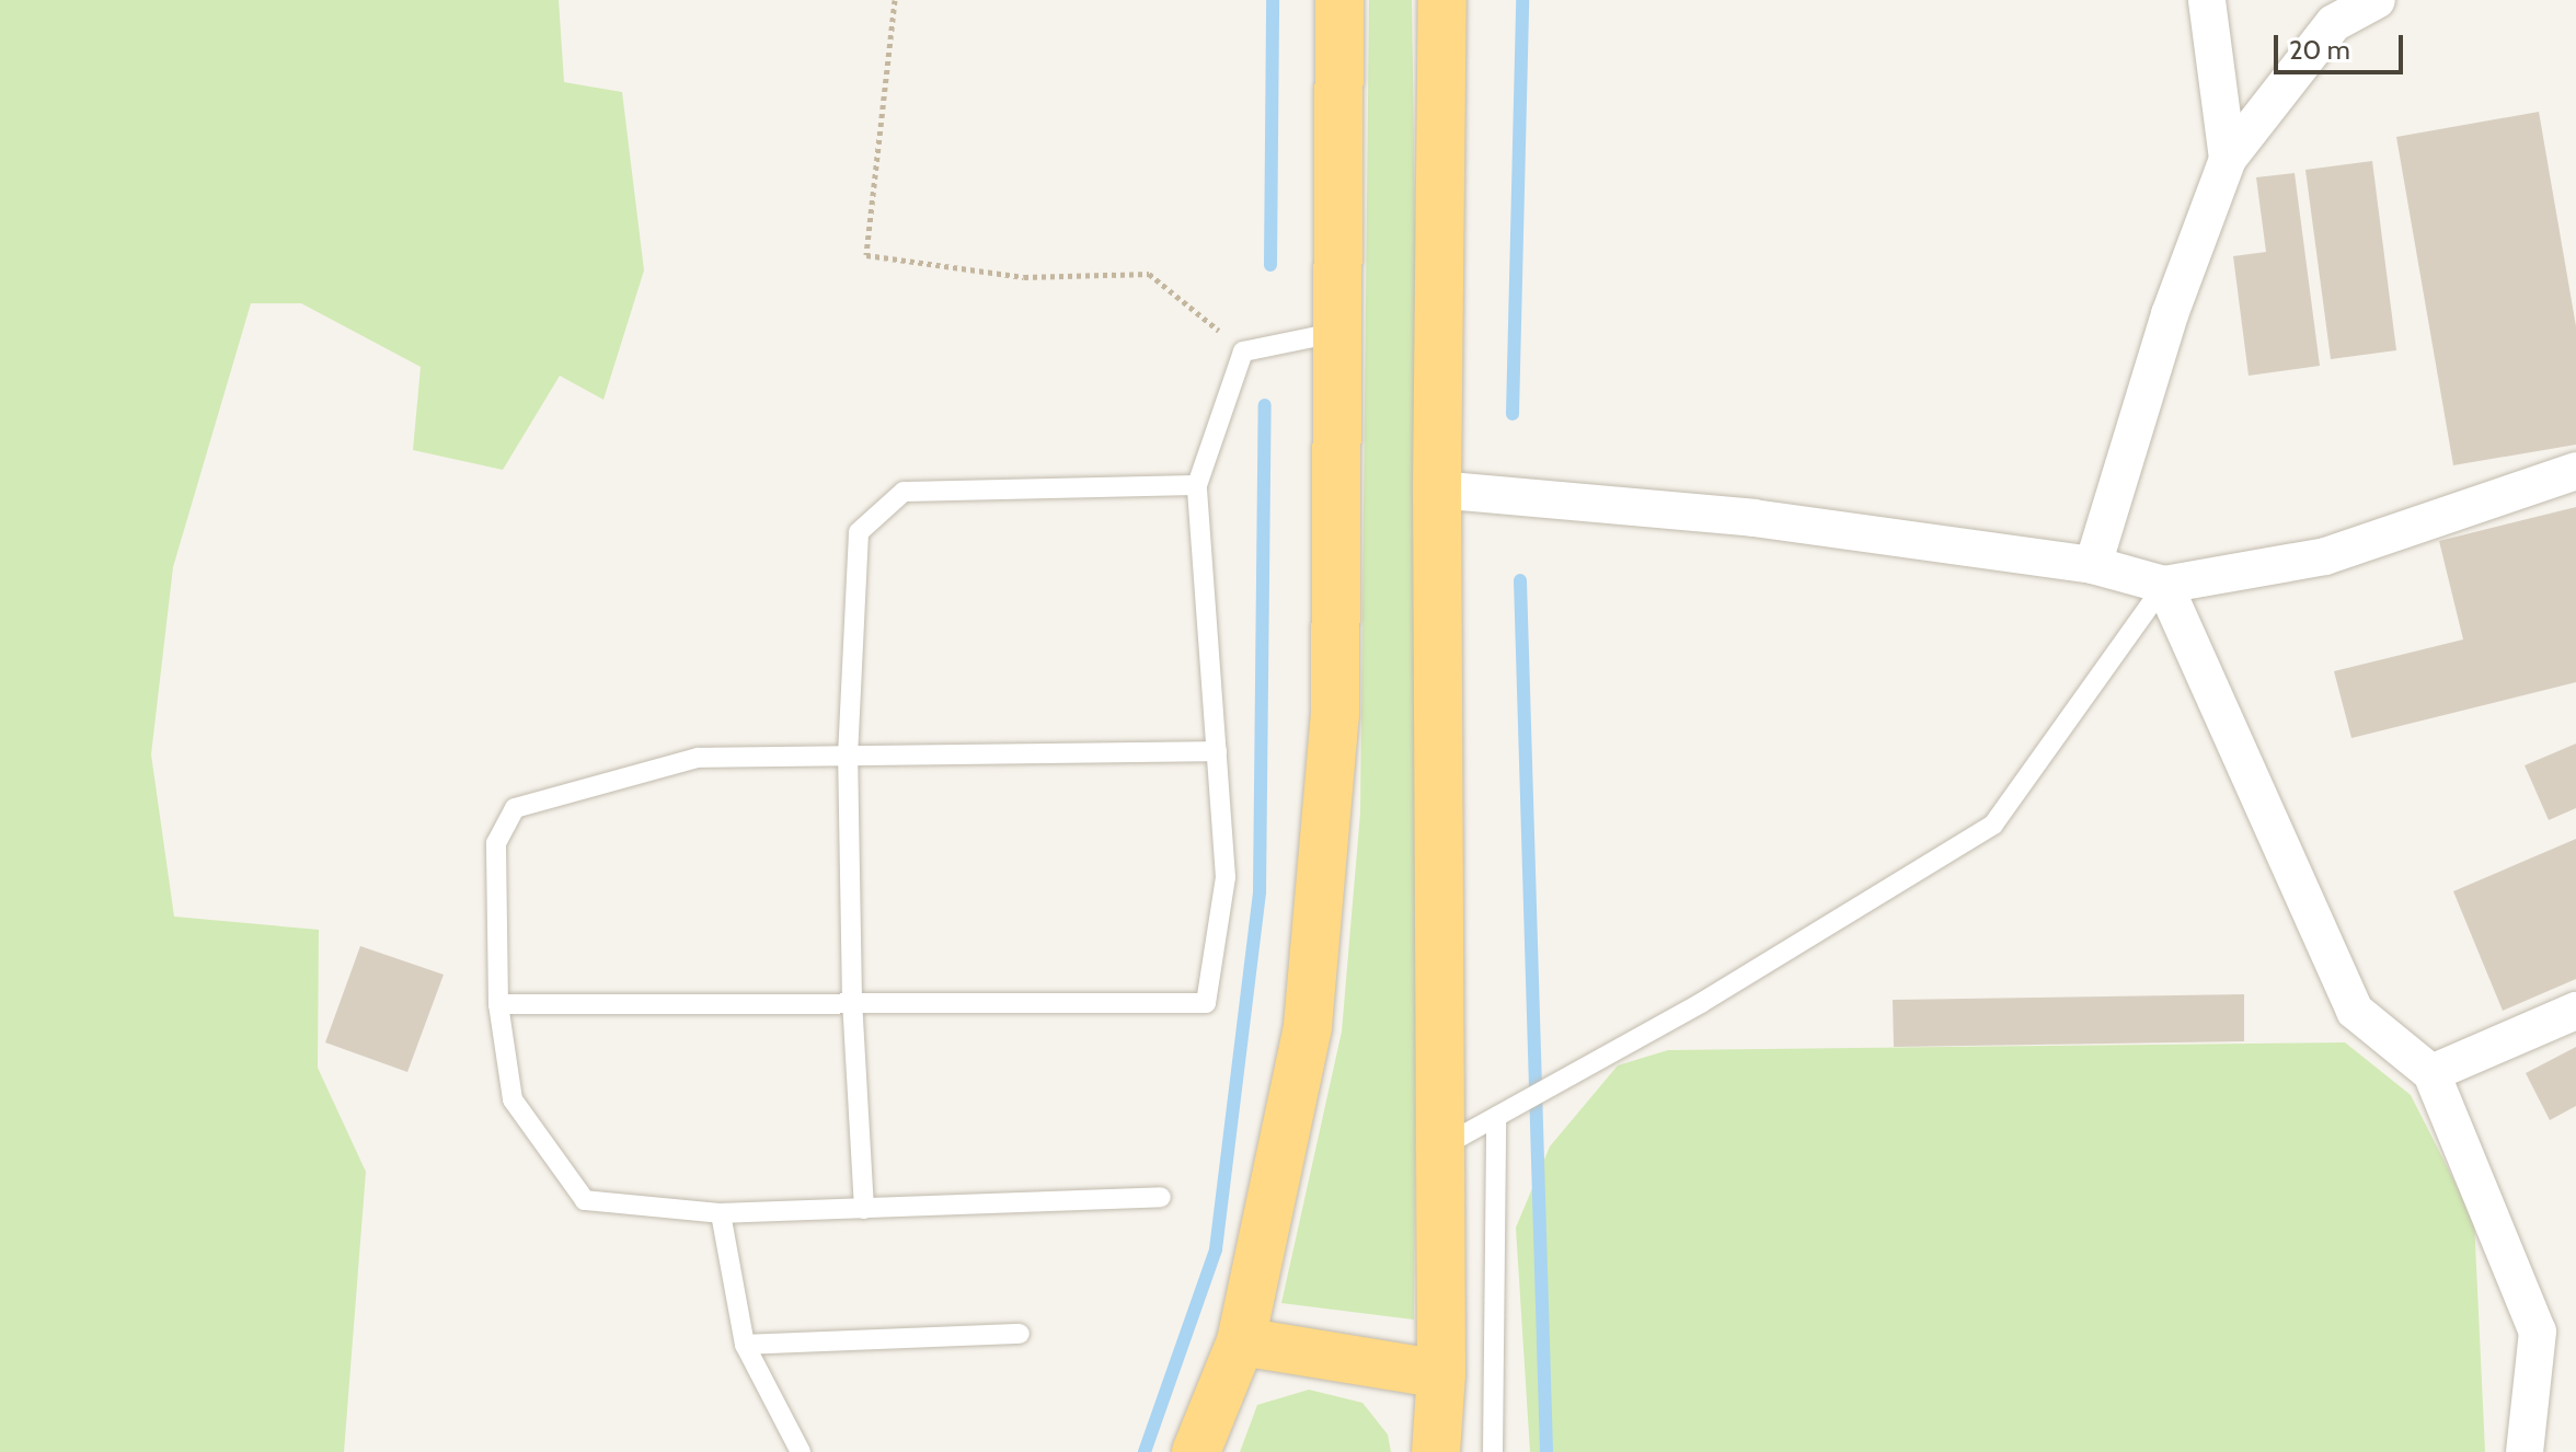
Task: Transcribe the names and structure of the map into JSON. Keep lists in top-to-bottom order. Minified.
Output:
{"scale_bar":"20 m"}
